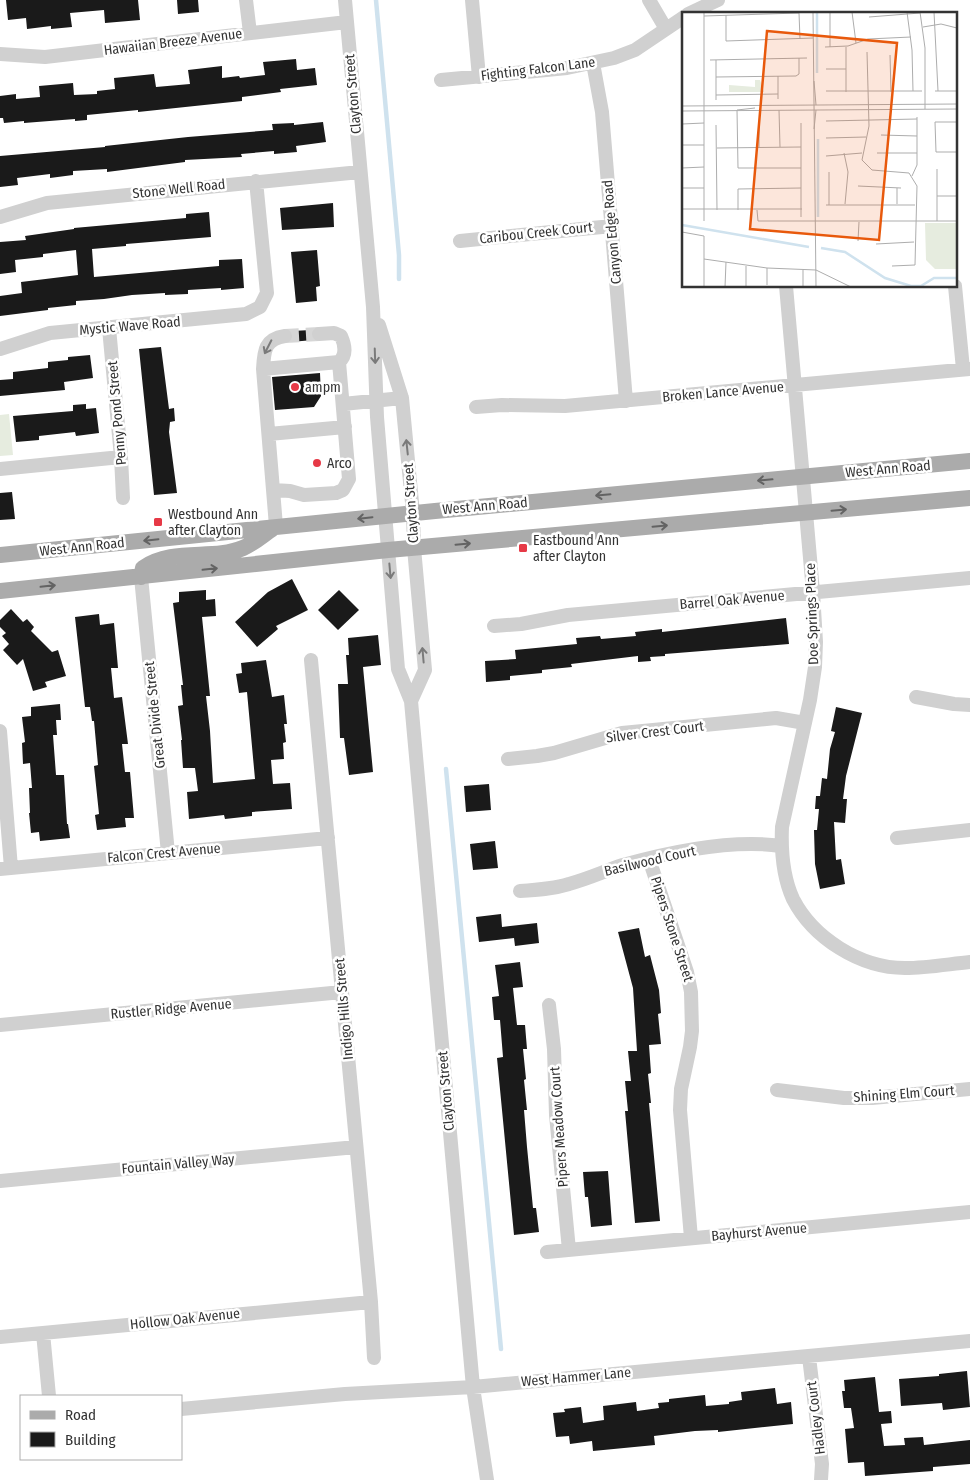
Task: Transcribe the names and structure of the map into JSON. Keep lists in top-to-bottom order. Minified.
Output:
{"streets":{"main road":["West Ann Road"],"street":["Hawaiian Breeze Avenue","Fighting Falcon Lane","Clayton Street","Stone Well Road","Canyon Edge Road","Caribou Creek Court","Mystic Wave Road","Broken Lance Avenue","Penny Pond Street","Barrel Oak Avenue","Doe Springs Place","Great Divide Street","Silver Crest Court","Falcon Crest Avenue","Basilwood Court","Pipers Stone Street","Rustler Ridge Avenue","Indigo Hills Street","Shining Elm Court","Pipers Meadow Court","Fountain Valley Way","Bayhurst Avenue","Hollow Oak Avenue","West Hammer Lane","Hadley Court"]},"crossings":[["Hawaiian Breeze Avenue","Clayton Street"],["Fighting Falcon Lane","Canyon Edge Road"],["Clayton Street","Stone Well Road"],["Clayton Street","West Ann Road"],["Clayton Street","West Hammer Lane"],["Stone Well Road","Mystic Wave Road"],["Canyon Edge Road","Caribou Creek Court"],["Canyon Edge Road","Broken Lance Avenue"],["Mystic Wave Road","Penny Pond Street"],["Broken Lance Avenue","Doe Springs Place"],["West Ann Road","Doe Springs Place"],["Barrel Oak Avenue","Doe Springs Place"],["Doe Springs Place","Silver Crest Court"],["Doe Springs Place","Basilwood Court"],["Great Divide Street","Falcon Crest Avenue"],["Falcon Crest Avenue","Indigo Hills Street"],["Basilwood Court","Pipers Stone Street"],["Pipers Stone Street","Bayhurst Avenue"],["Rustler Ridge Avenue","Indigo Hills Street"],["Indigo Hills Street","Fountain Valley Way"],["Indigo Hills Street","Hollow Oak Avenue"],["Pipers Meadow Court","Bayhurst Avenue"],["West Hammer Lane","Hadley Court"]],"places":{"other":["ampm","Arco"],"transit":["Westbound Ann after Clayton","Eastbound Ann after Clayton"]},"legend":["Road","Building"]}
